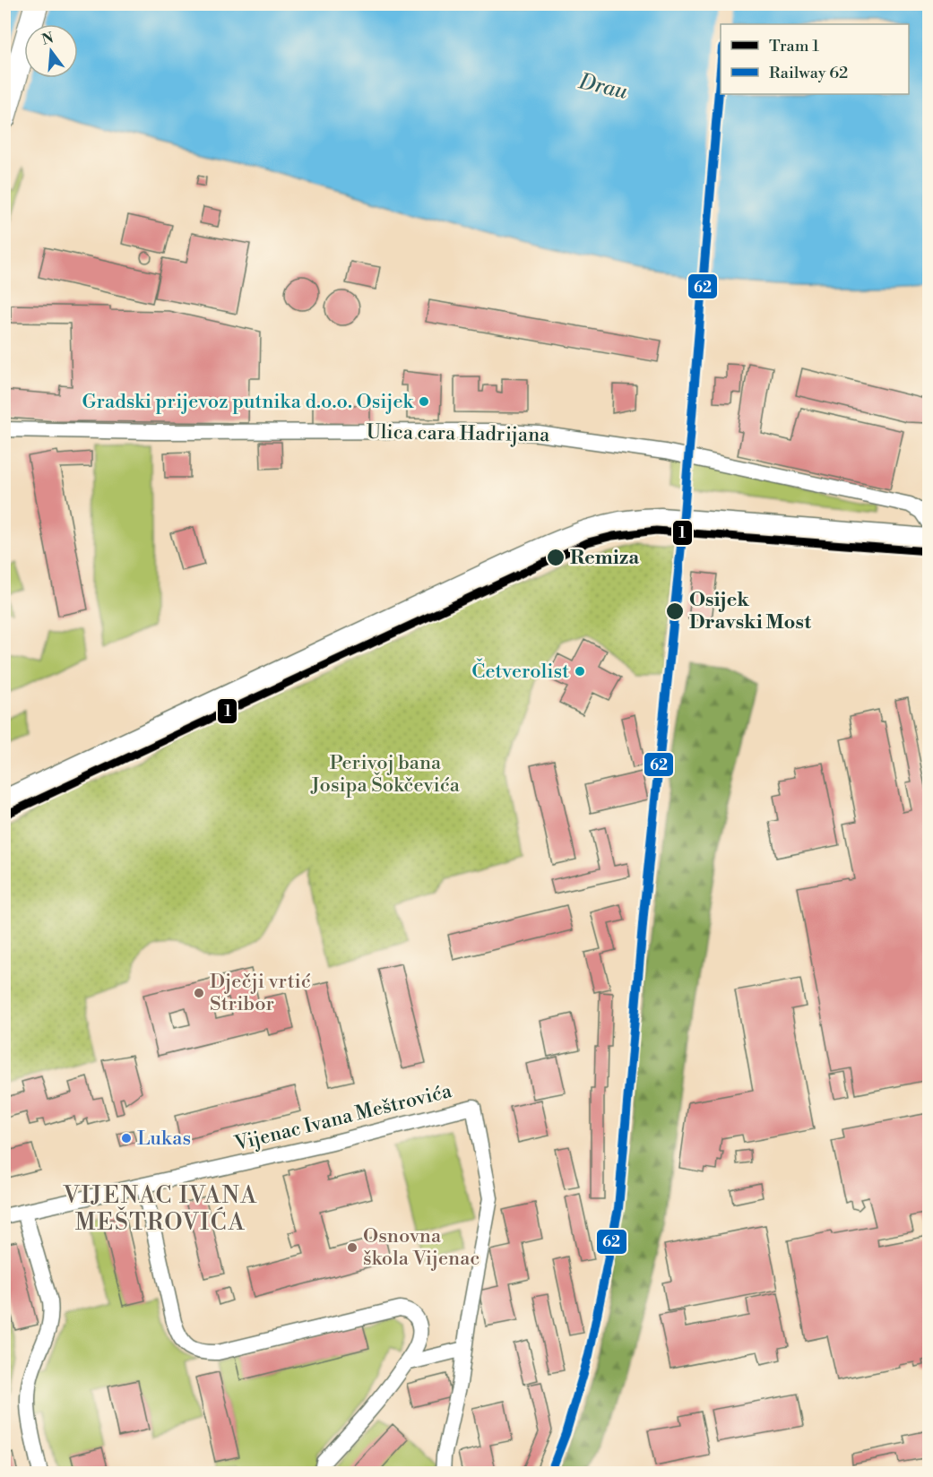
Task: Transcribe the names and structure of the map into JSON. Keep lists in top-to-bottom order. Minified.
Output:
{"streets":{"street":["Ulica cara Hadrijana","Vijenac Ivana Meštrovića"]},"districts":["VIJENAC IVANA MEŠTROVIĆA"],"water":["Drau"],"parks":["Perivoj bana Josipa Šokčevića"],"places":["Gradski prijevoz putnika d.o.o. Osijek","Remiza","Osijek Dravski Most","Četverolist","Dječji vrtić Stribor","Lukas","Osnovna škola Vijenac"],"lines":["rail line 62","tram line 1"],"legend":["Tram 1","Railway 62"],"north":"top"}
